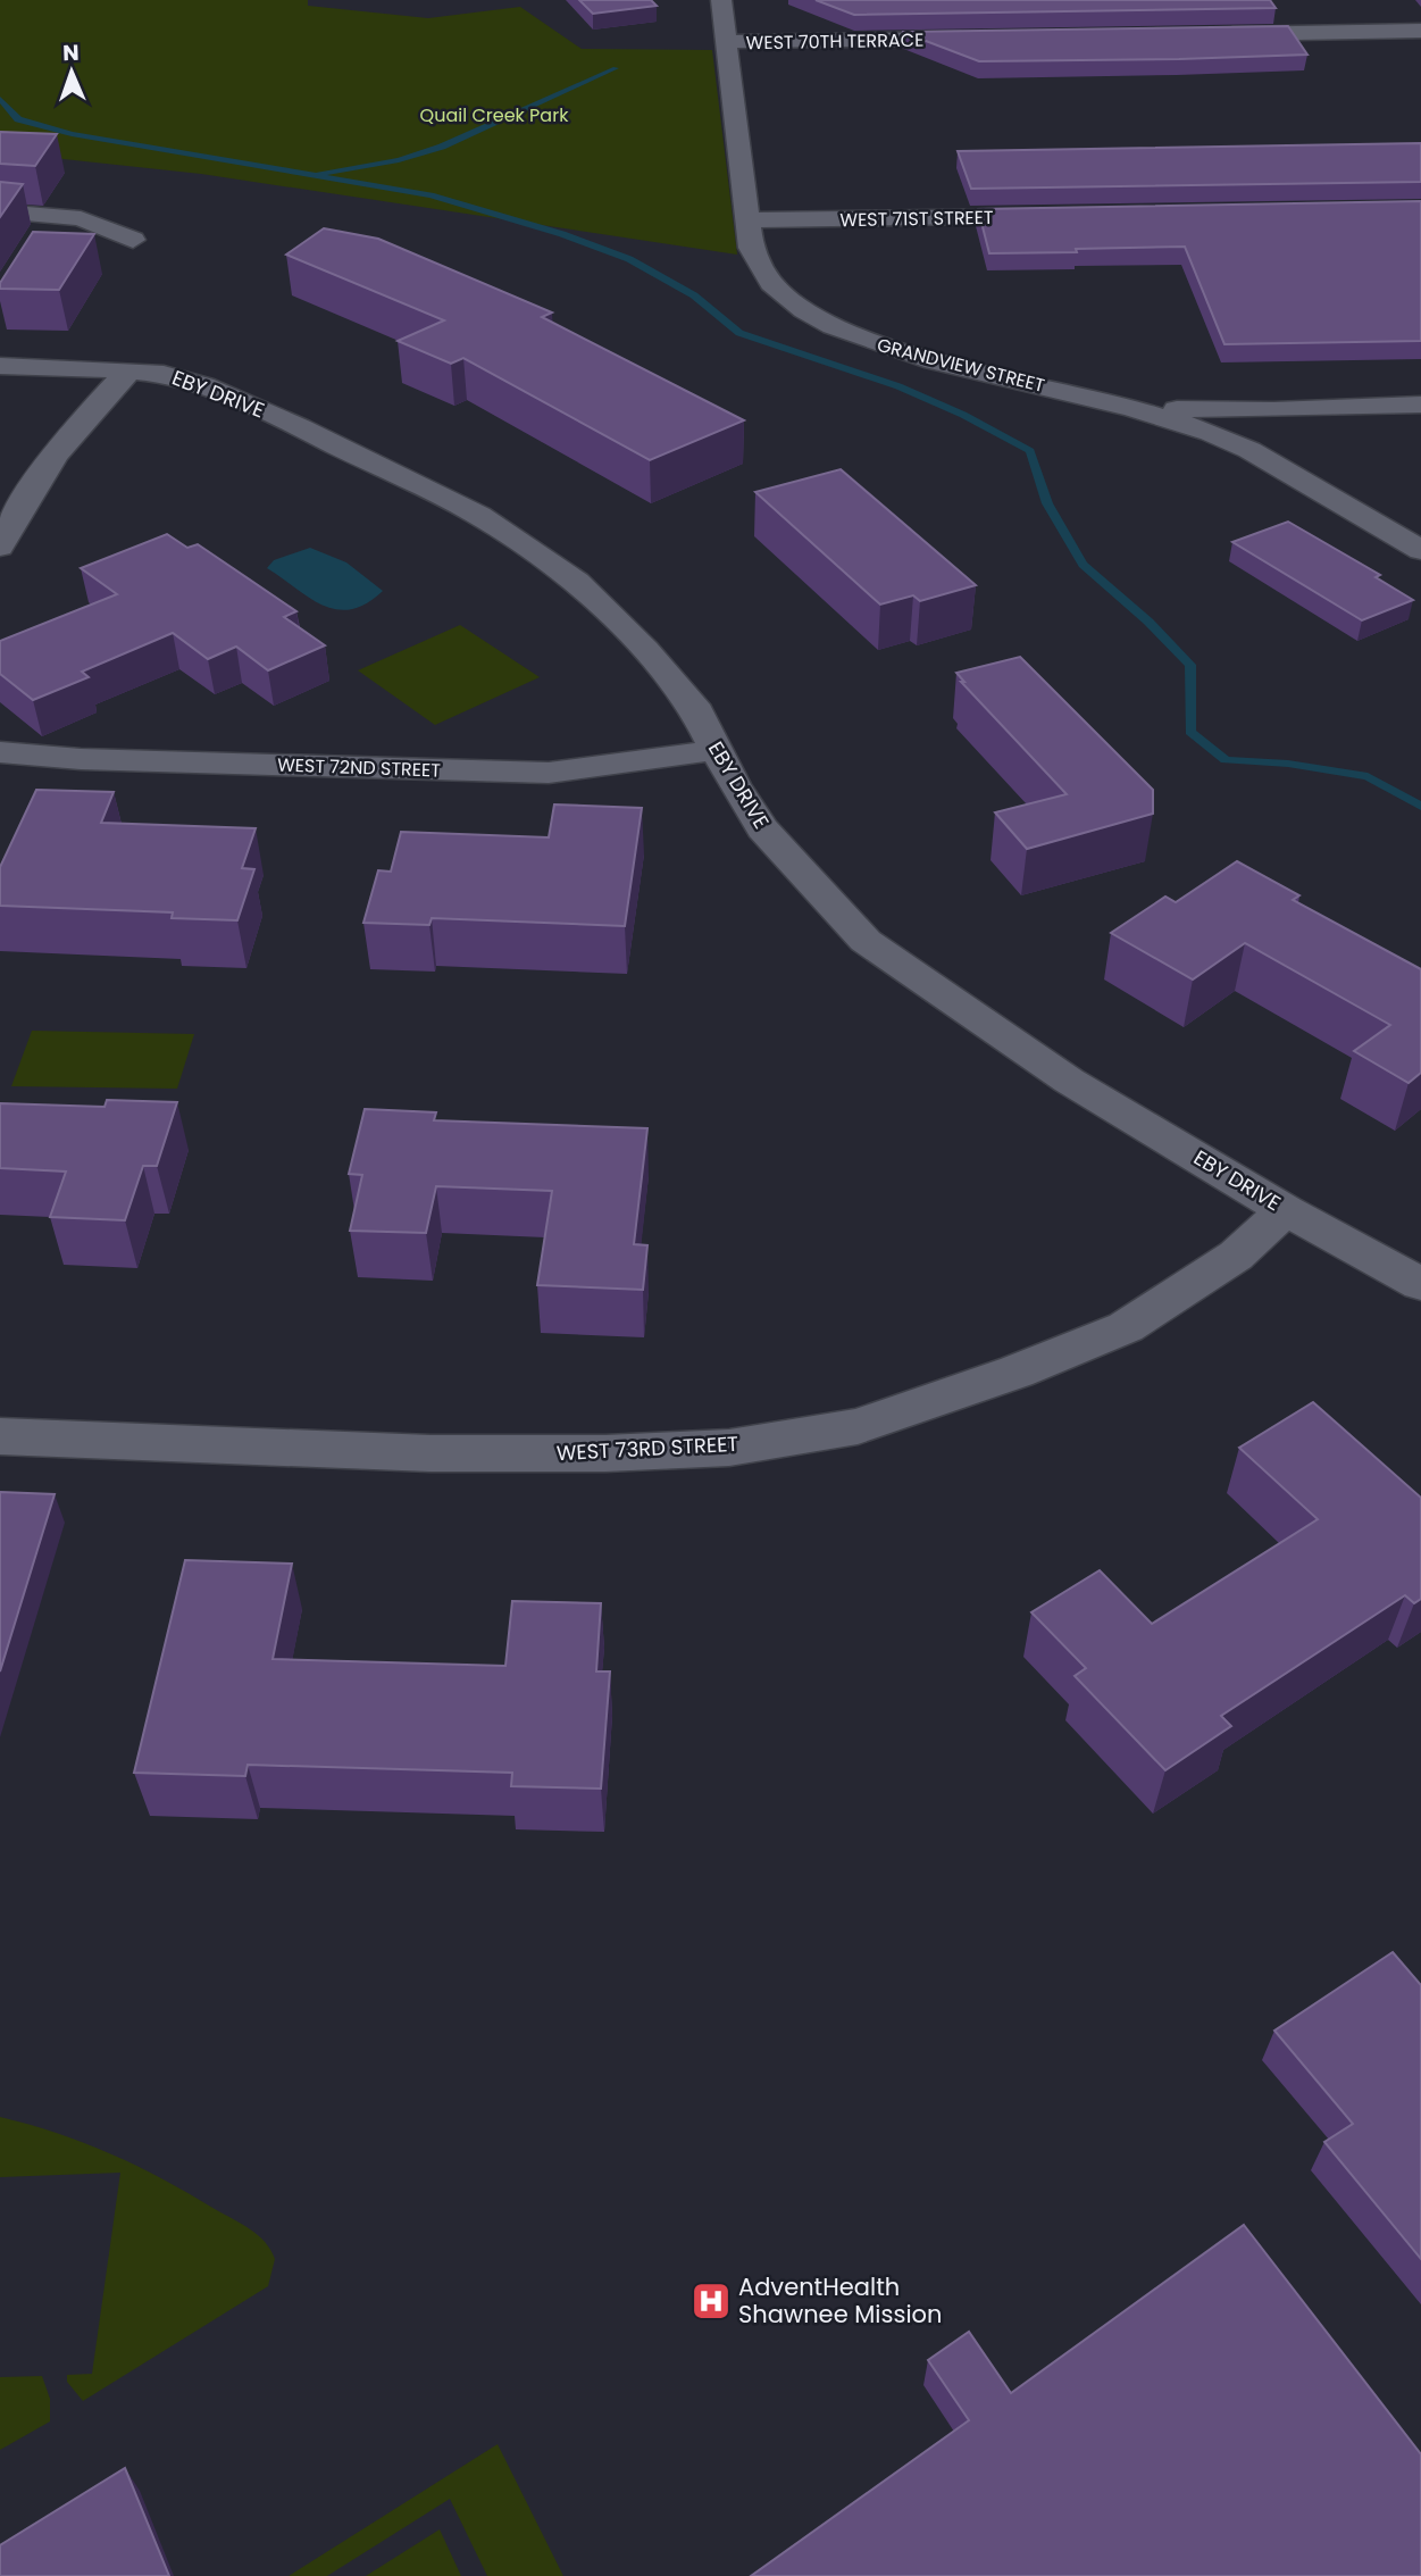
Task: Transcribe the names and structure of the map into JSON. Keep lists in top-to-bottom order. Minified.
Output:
{"streets":{"street":["WEST 70TH TERRACE","WEST 71ST STREET","GRANDVIEW STREET","EBY DRIVE","WEST 72ND STREET","WEST 73RD STREET"]},"crossings":[["WEST 70TH TERRACE","GRANDVIEW STREET"],["WEST 71ST STREET","GRANDVIEW STREET"],["EBY DRIVE","WEST 72ND STREET"],["EBY DRIVE","WEST 73RD STREET"]],"parks":["Quail Creek Park"],"places":{"hospital":["AdventHealth Shawnee Mission"]},"north":"top"}
